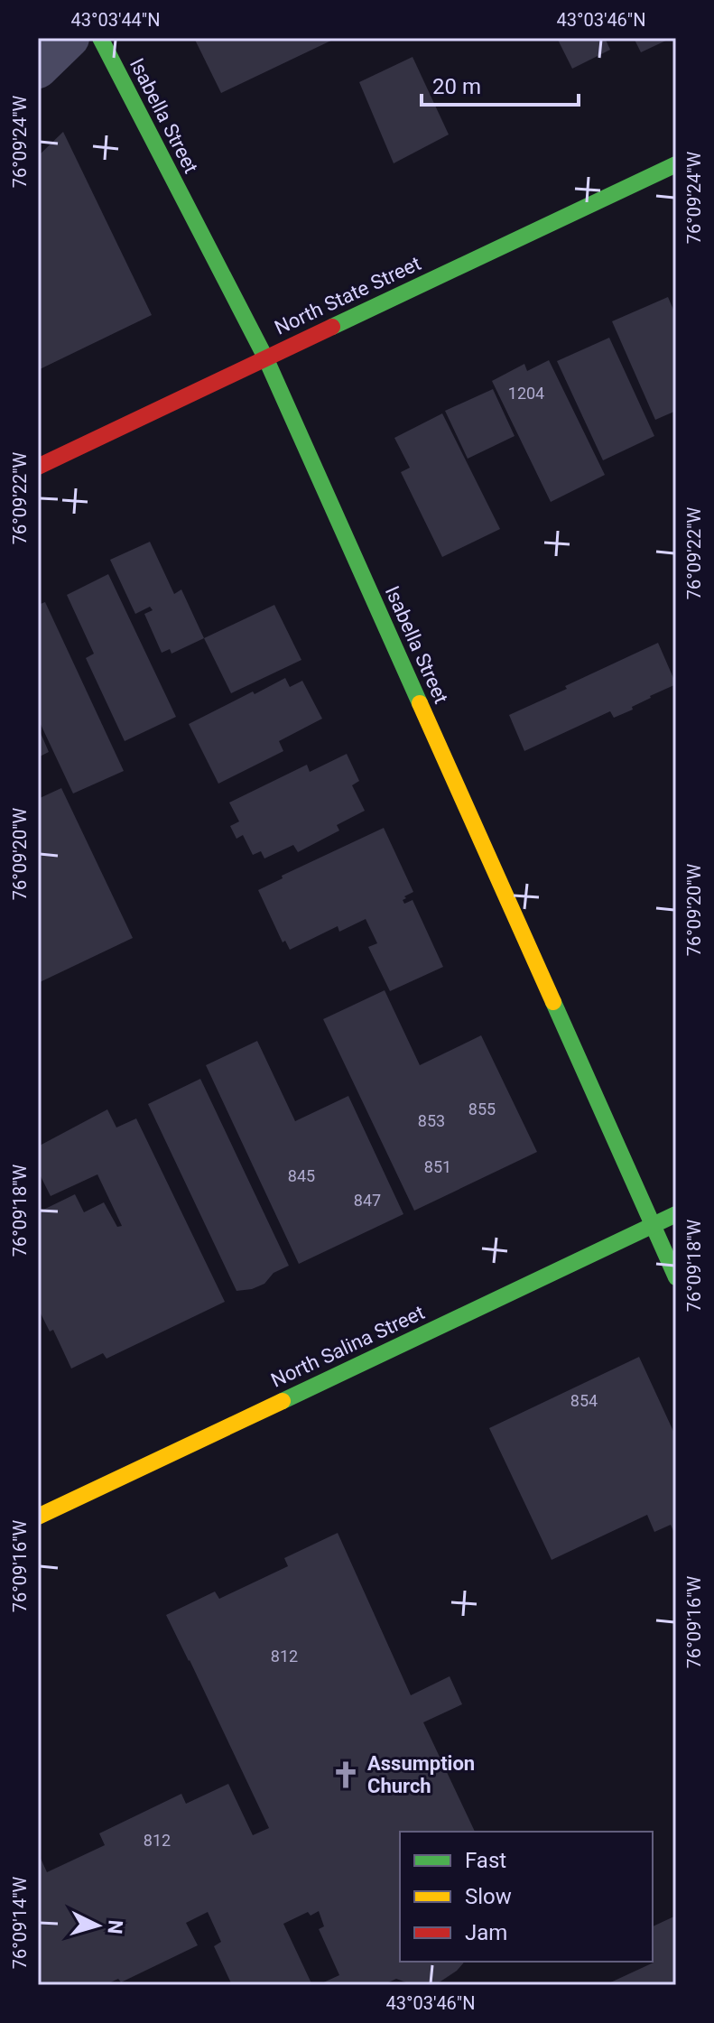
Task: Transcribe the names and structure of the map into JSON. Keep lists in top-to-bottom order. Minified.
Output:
{"streets":{"street":["Isabella Street","North State Street","North Salina Street"]},"crossings":[["Isabella Street","North State Street"],["Isabella Street","North Salina Street"]],"places":{"church":["Assumption Church"]},"house_numbers":["1204","855","853","851","845","847","854","812","812"],"legend":["Fast","Slow","Jam"],"scale_bar":"20 m","north":"right","coordinates":["43°03'44\"N","43°03'46\"N","76°09'24\"W","76°09'22\"W","76°09'20\"W","76°09'18\"W","76°09'16\"W","76°09'14\"W"]}
